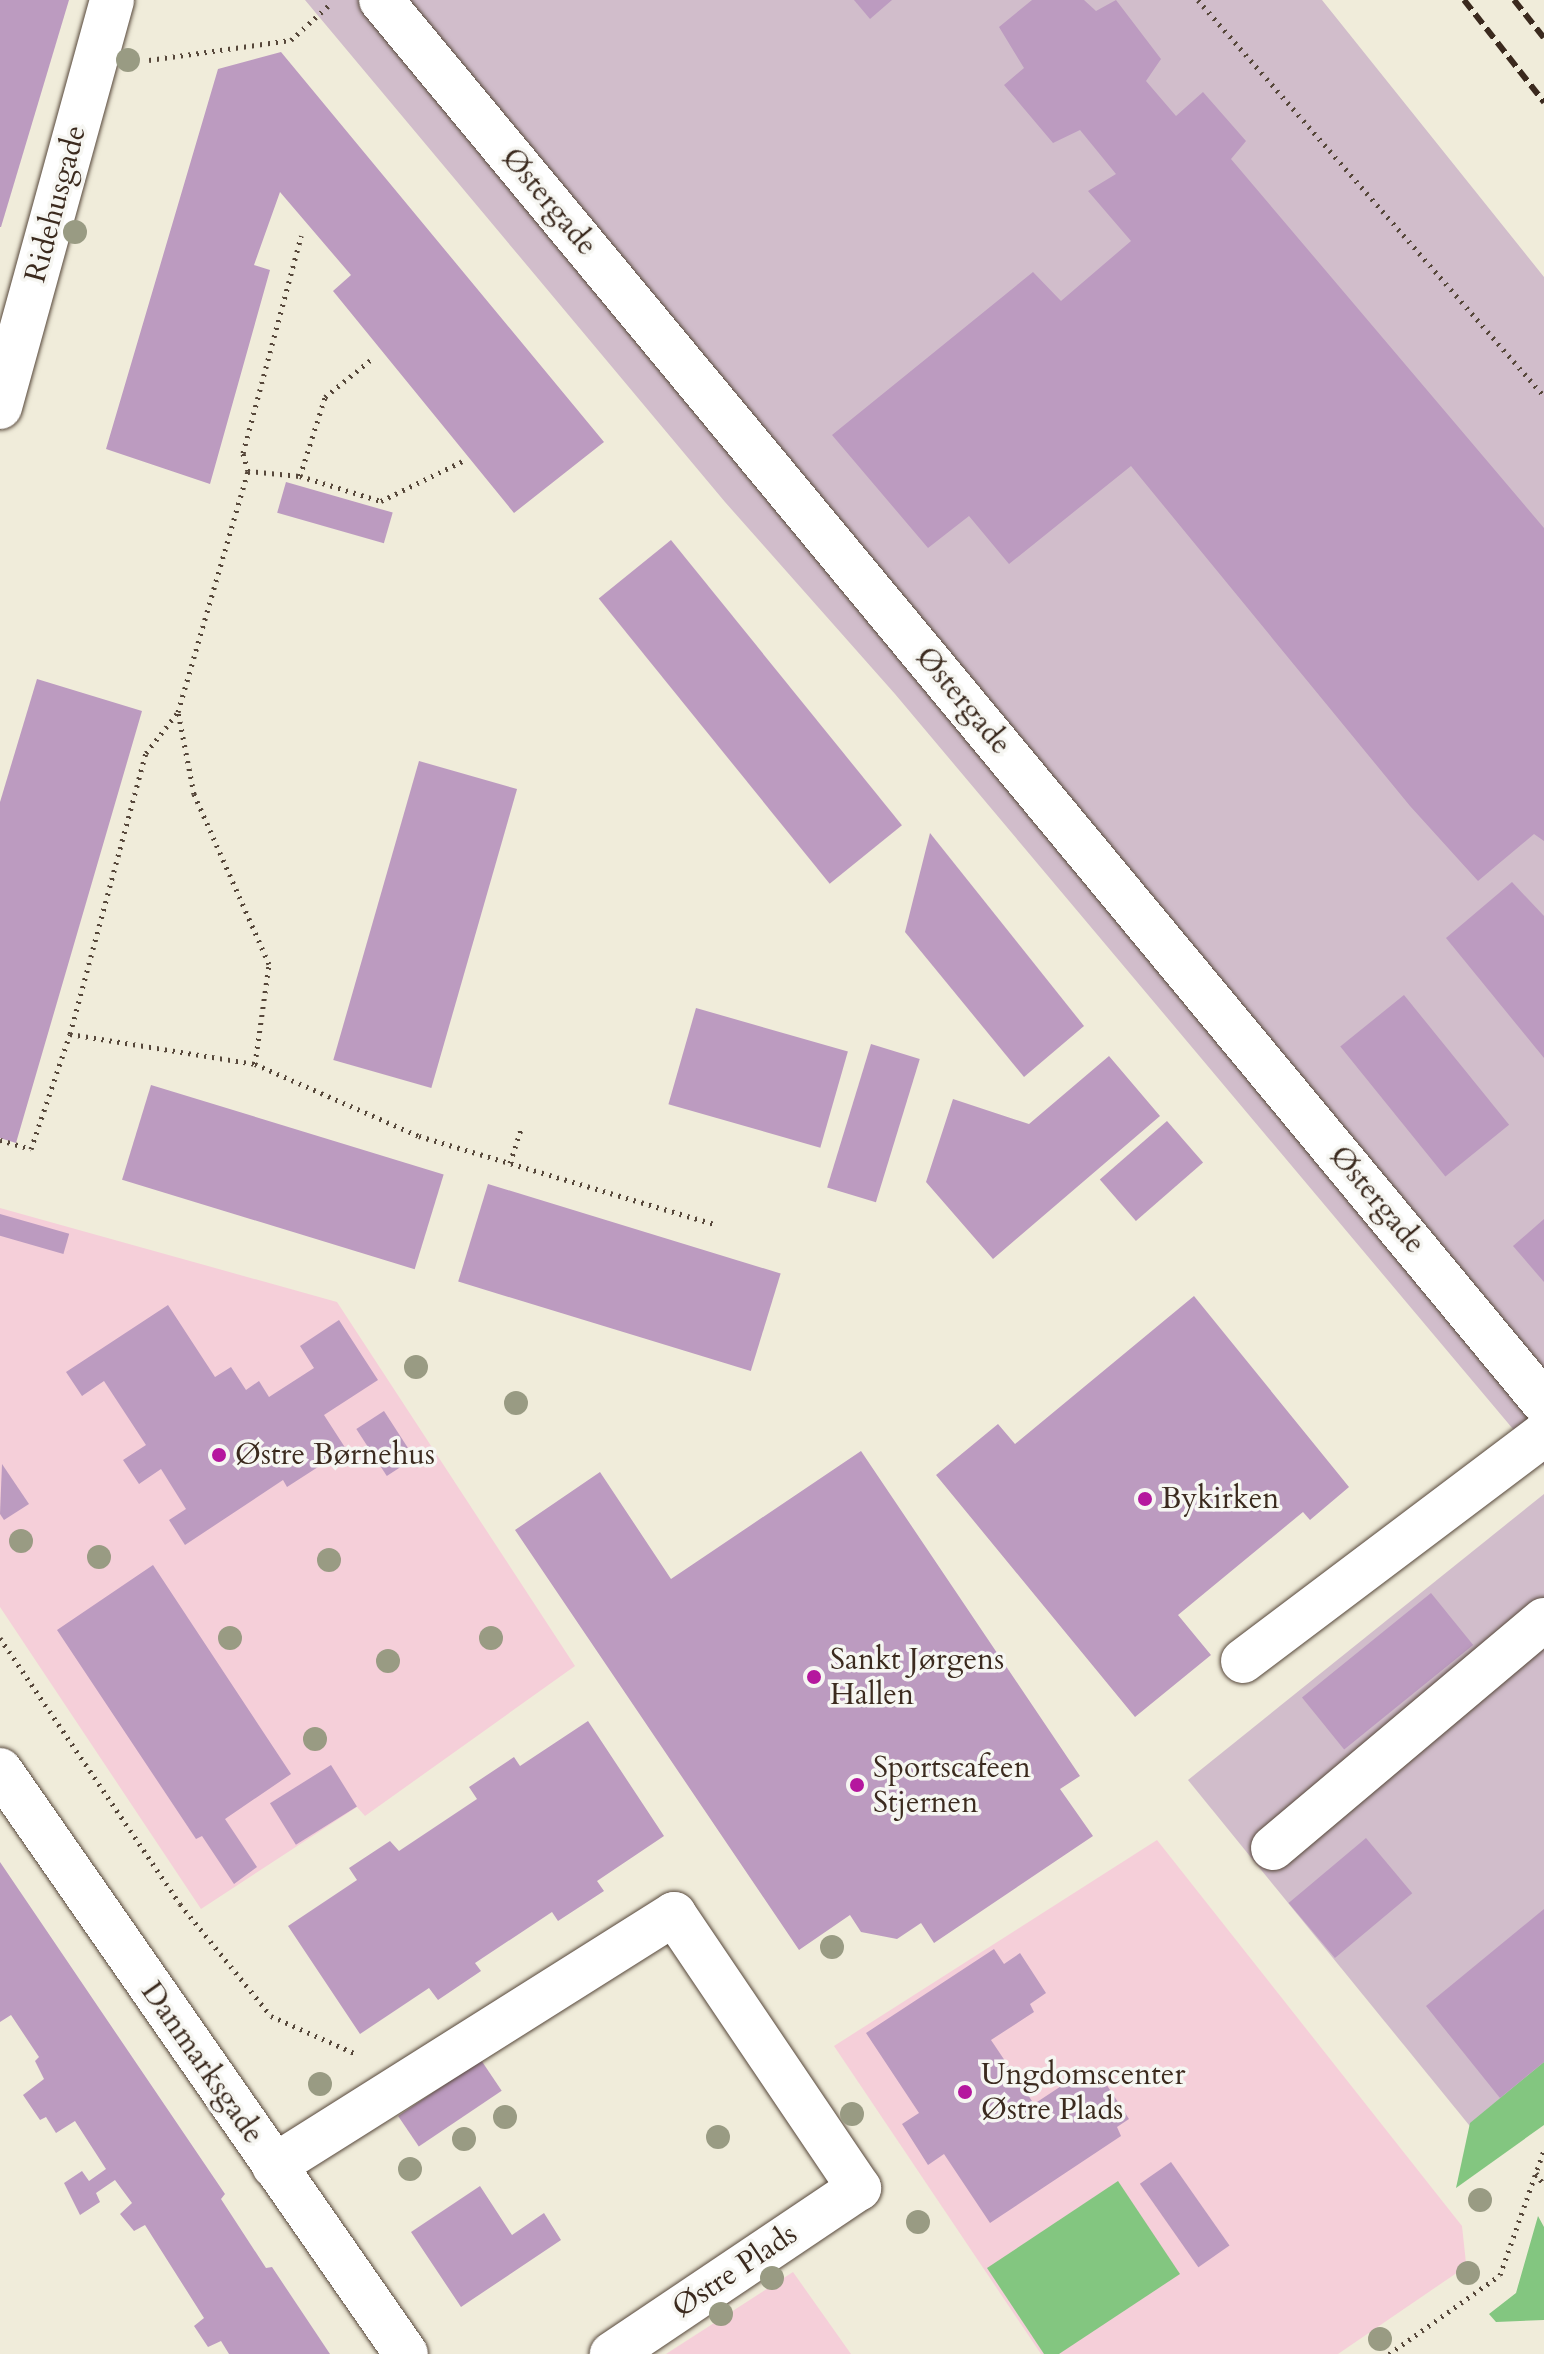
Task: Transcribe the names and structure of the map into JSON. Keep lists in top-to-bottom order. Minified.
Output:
{"streets":{"street":["Østergade","Ridehusgade","Danmarksgade","Østre Plads"]},"places":["Østre Børnehus","Bykirken","Sankt Jørgens Hallen","Sportscafeen Stjernen","Ungdomscenter Østre Plads"]}
